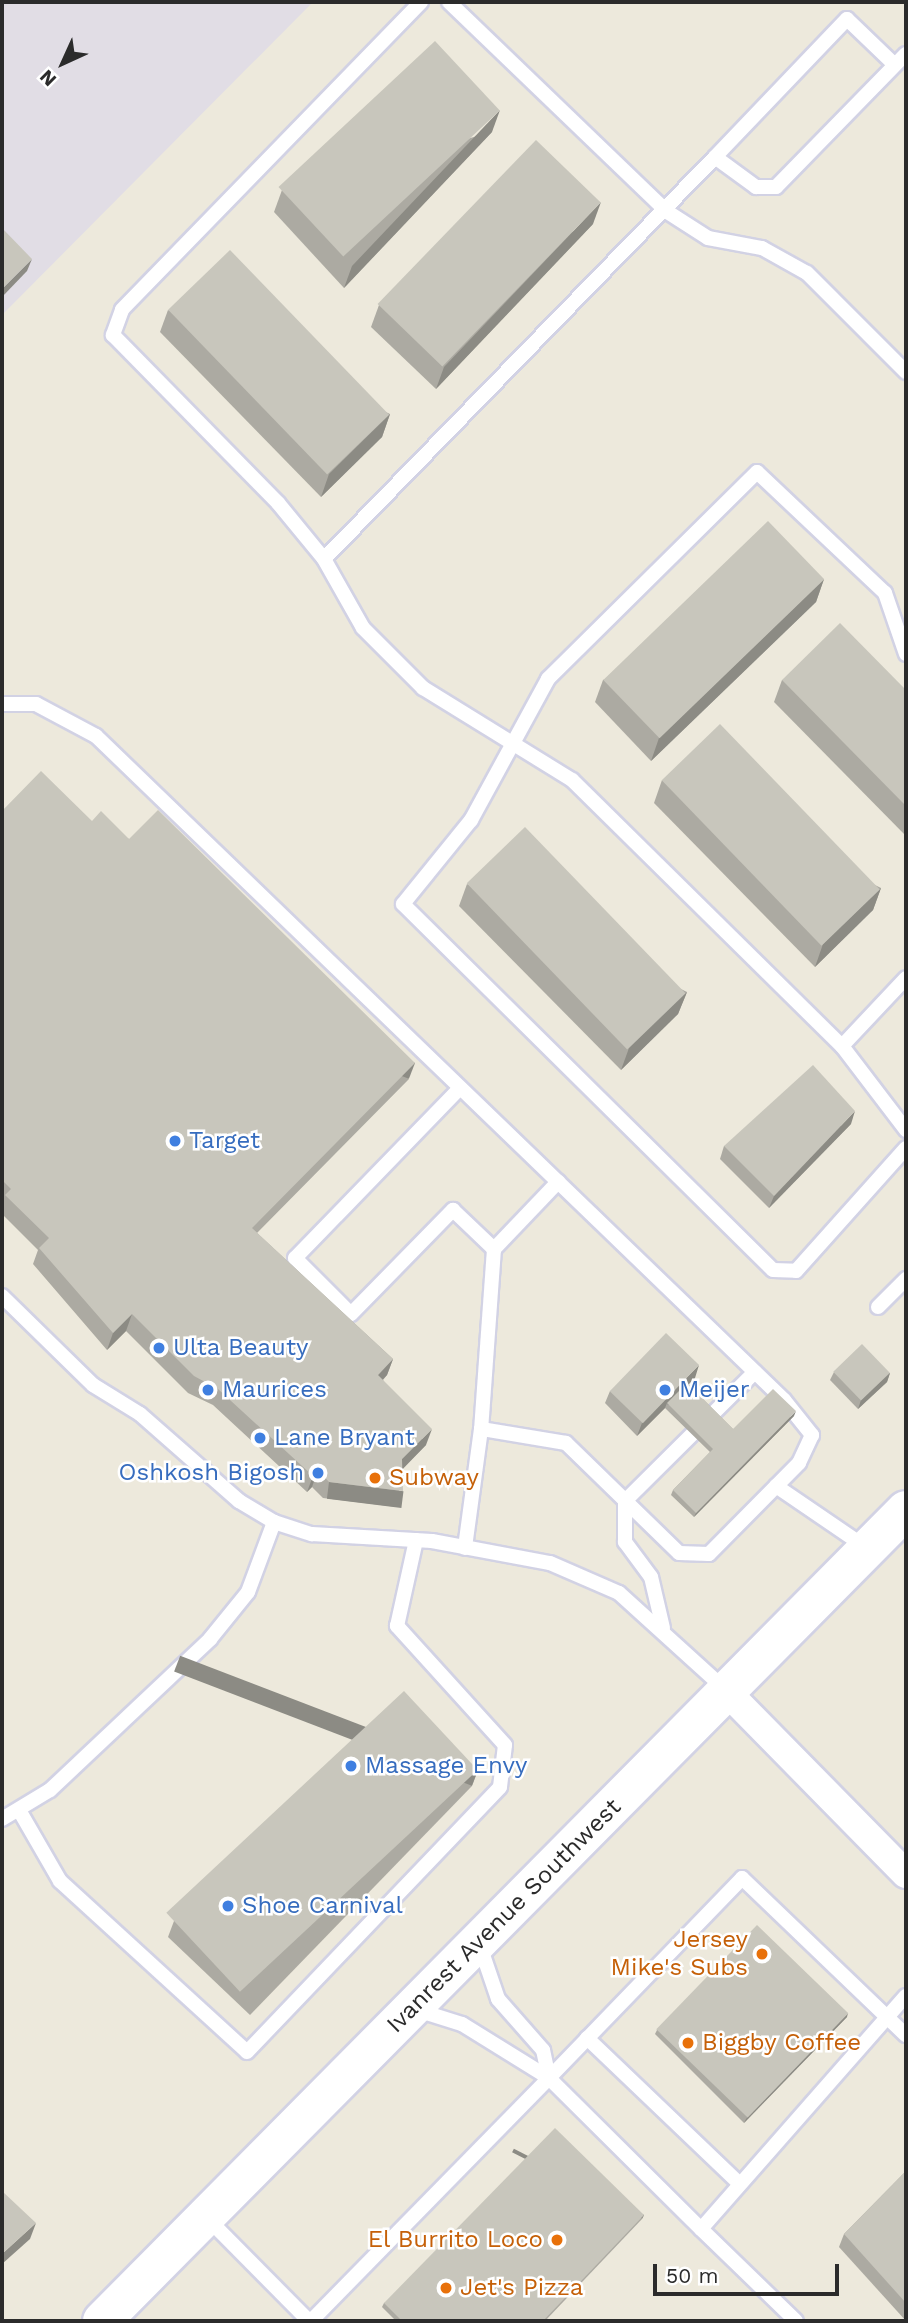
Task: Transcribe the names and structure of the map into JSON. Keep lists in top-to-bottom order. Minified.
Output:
{"streets":{"street":["Ivanrest Avenue Southwest"]},"places":["Target","Ulta Beauty","Maurices","Meijer","Lane Bryant","Oshkosh Bigosh","Subway","Massage Envy","Shoe Carnival","Jersey Mike's Subs","Biggby Coffee","El Burrito Loco","Jet's Pizza"],"scale_bar":"50 m","north":"bottom left"}
